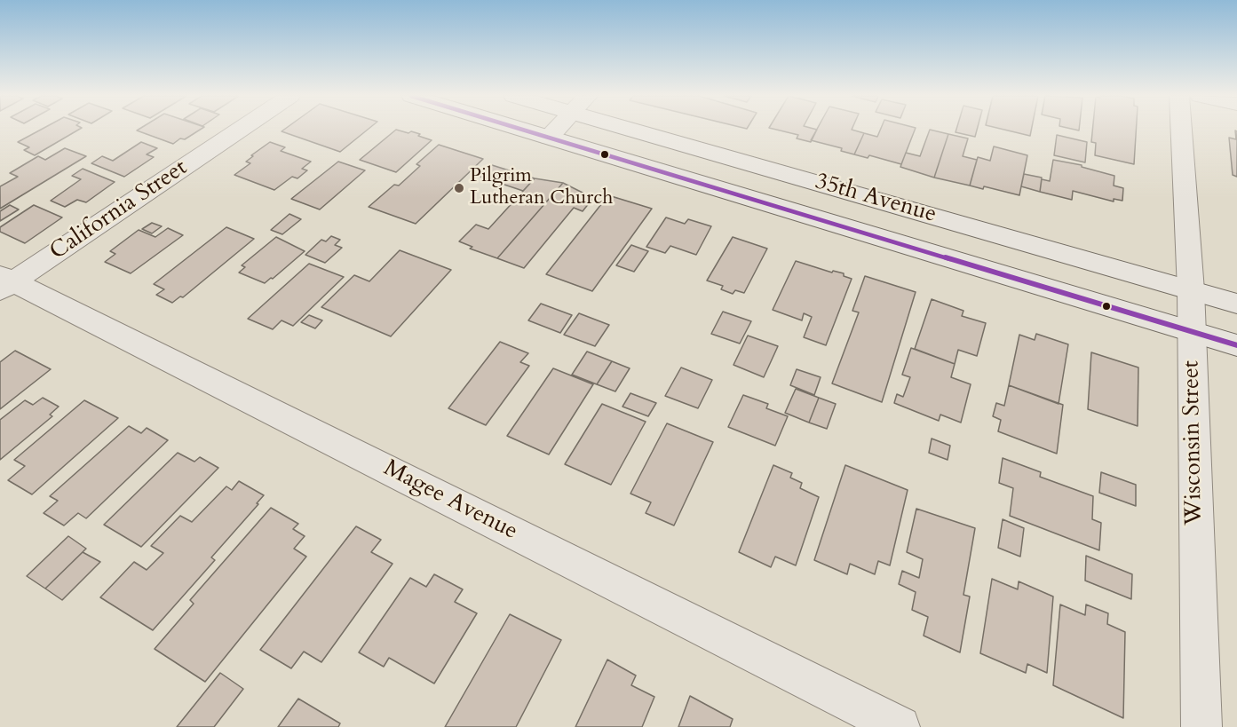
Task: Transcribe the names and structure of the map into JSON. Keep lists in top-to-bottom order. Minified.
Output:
{"streets":{"street":["35th Avenue","California Street","Wisconsin Street","Magee Avenue"]},"crossings":[["35th Avenue","Wisconsin Street"],["California Street","Magee Avenue"]],"places":["Pilgrim Lutheran Church"]}
